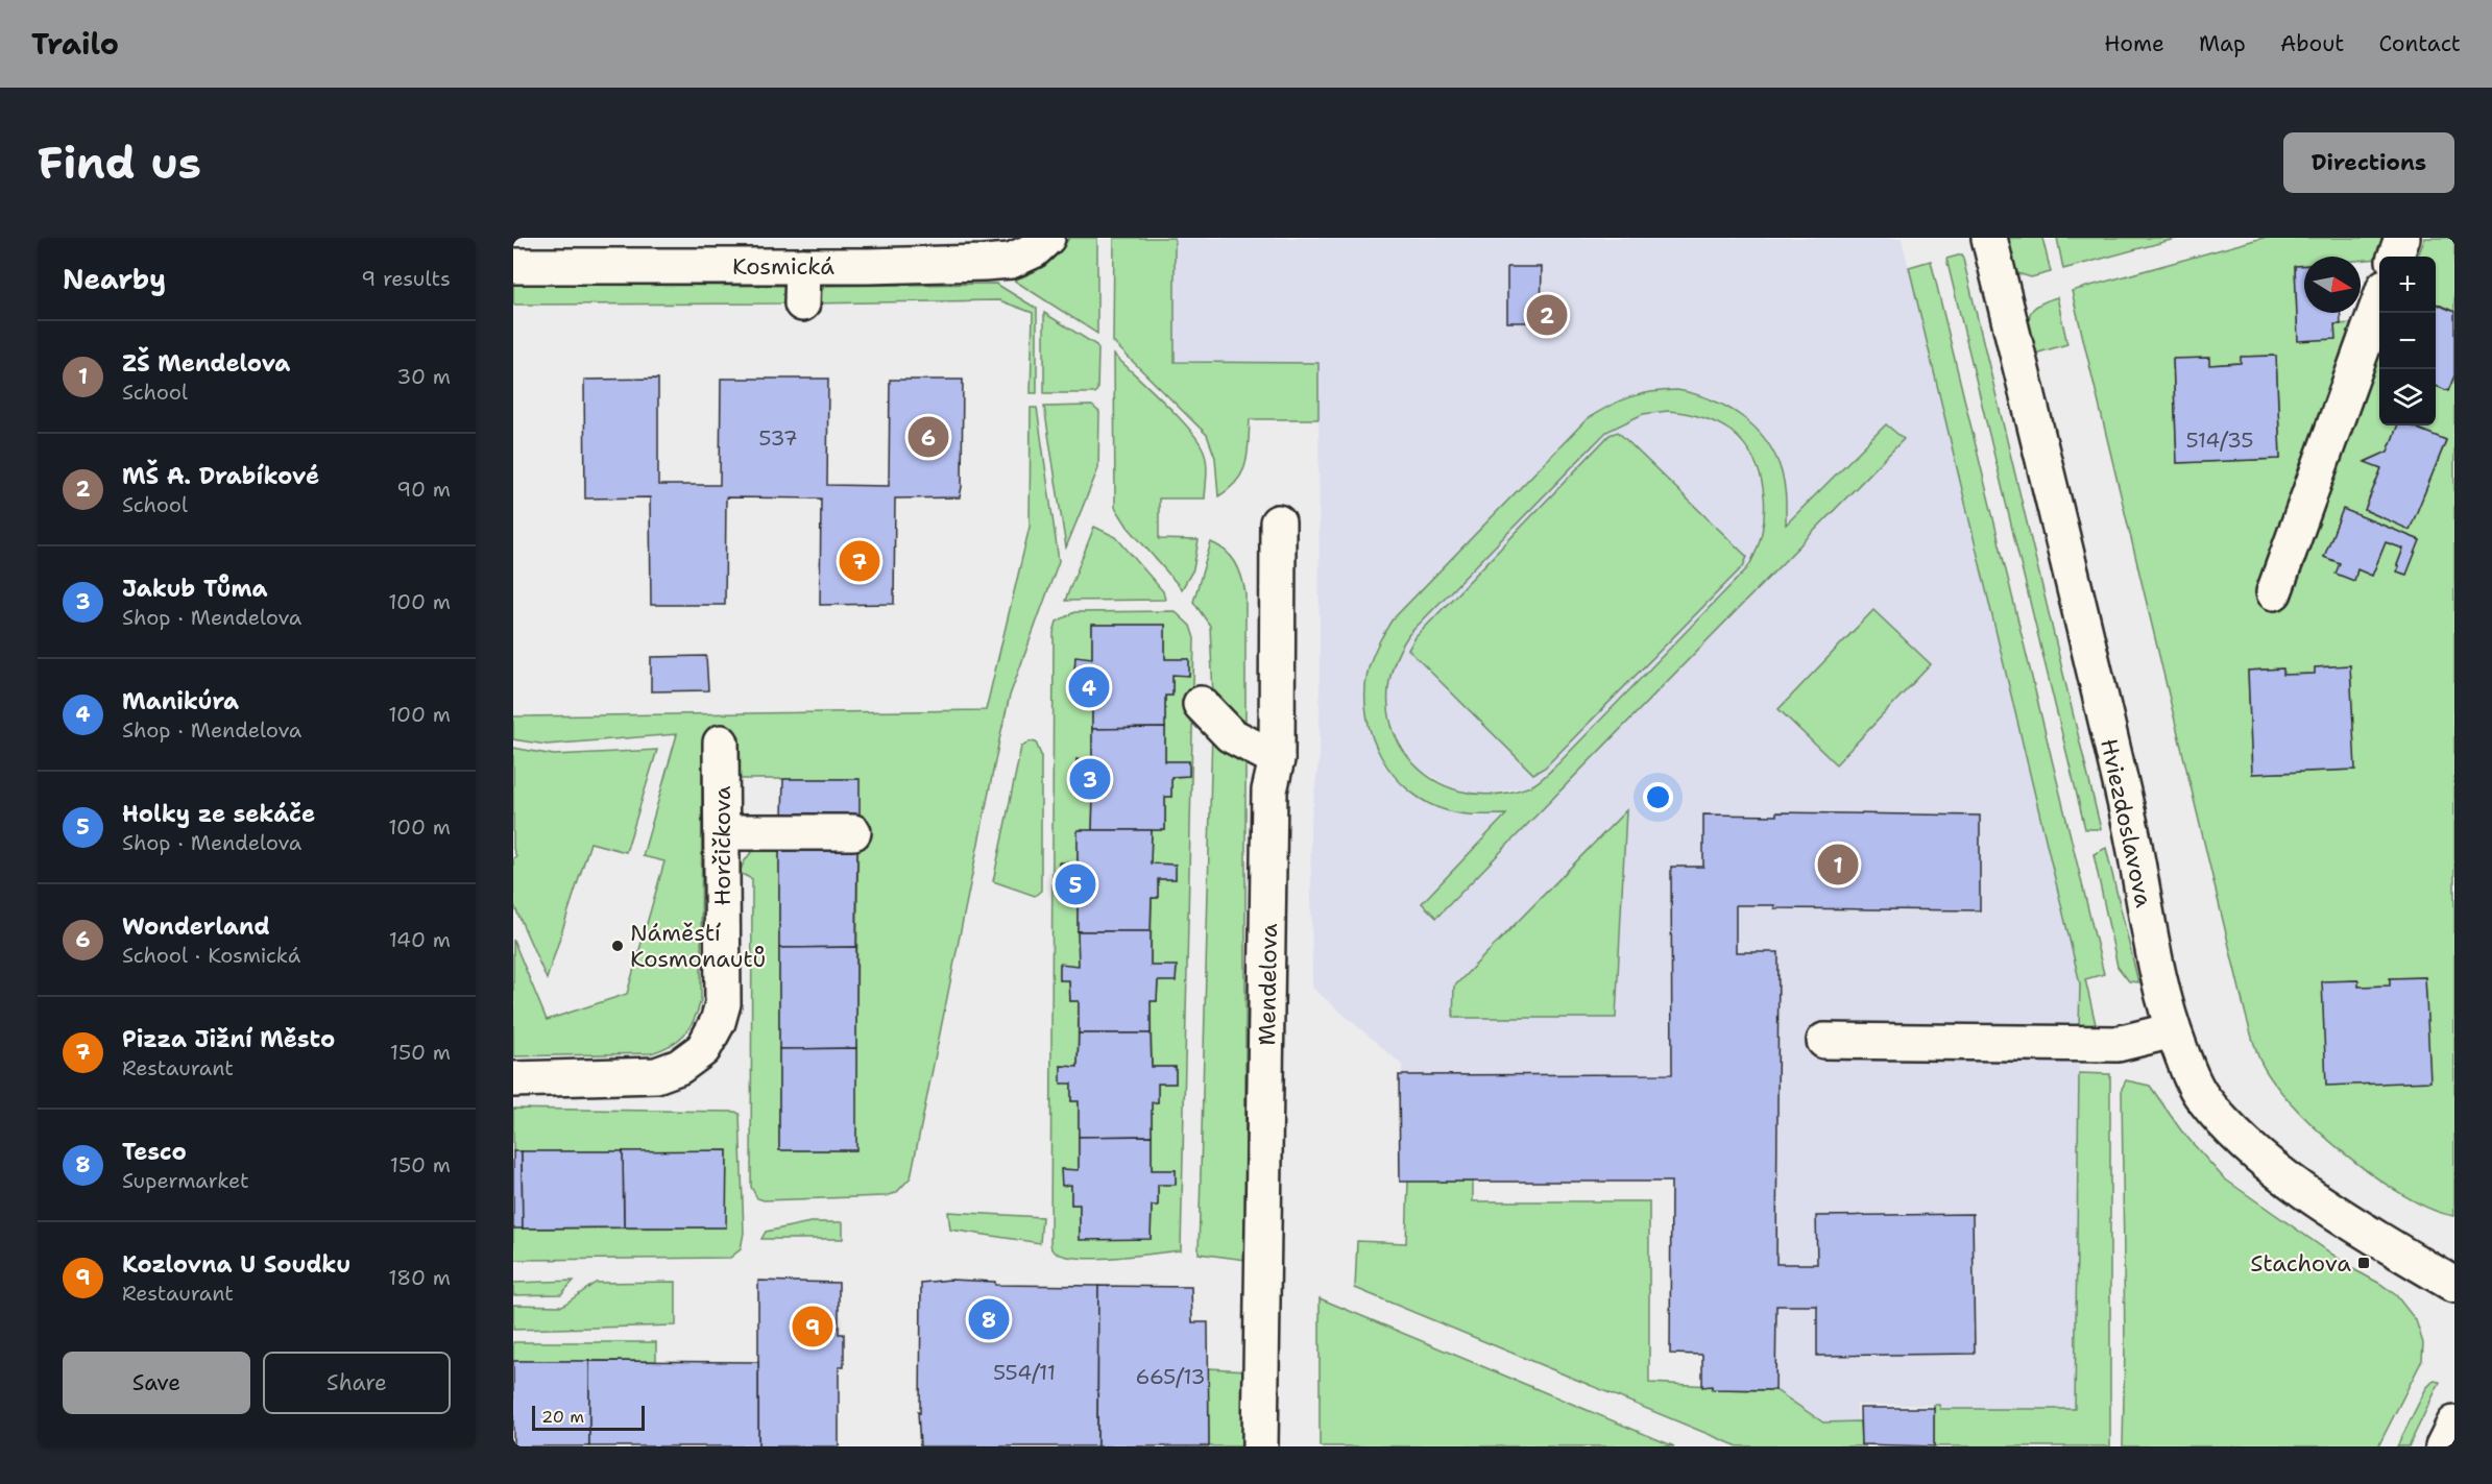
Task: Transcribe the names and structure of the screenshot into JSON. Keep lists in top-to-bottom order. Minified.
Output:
{"streets":{"street":["Kosmická","Hviezdoslavova","Horčičkova","Mendelova"]},"places":{"other":["Náměstí Kosmonautů"],"transit":["Stachova"]},"house_numbers":["537","514/35","554/11","665/13"],"scale_bar":"20 m","north":"right","page":{"header":"Trailo","nav":["Home","Map","About","Contact"],"buttons":["Directions",["Save","Share"]],"title":"Find us","heading":["Nearby","9 results"],"map_buttons":["+","−"],"pins":["2","6","7","4","3","1","5","8","9"],"list":[{"mark":"1","name":"ZŠ Mendelova","note":"School","value":"30 m"},{"mark":"2","name":"MŠ A. Drabíkové","note":"School","value":"90 m"},{"mark":"3","name":"Jakub Tůma","note":"Shop · Mendelova","value":"100 m"},{"mark":"4","name":"Manikúra","note":"Shop · Mendelova","value":"100 m"},{"mark":"5","name":"Holky ze sekáče","note":"Shop · Mendelova","value":"100 m"},{"mark":"6","name":"Wonderland","note":"School · Kosmická","value":"140 m"},{"mark":"7","name":"Pizza Jižní Město","note":"Restaurant","value":"150 m"},{"mark":"8","name":"Tesco","note":"Supermarket","value":"150 m"},{"mark":"9","name":"Kozlovna U Soudku","note":"Restaurant","value":"180 m"}],"scale":"20 m"}}
